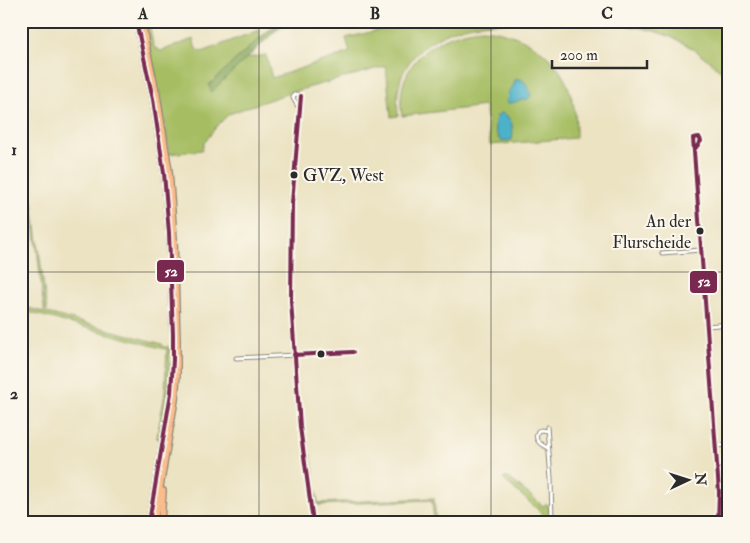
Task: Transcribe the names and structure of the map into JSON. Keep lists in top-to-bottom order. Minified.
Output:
{"places":["GVZ, West","An der Flurscheide"],"lines":["transit line 52"],"scale_bar":"200 m","north":"right","grid":{"columns":["A","B","C"],"rows":["1","2"]}}
